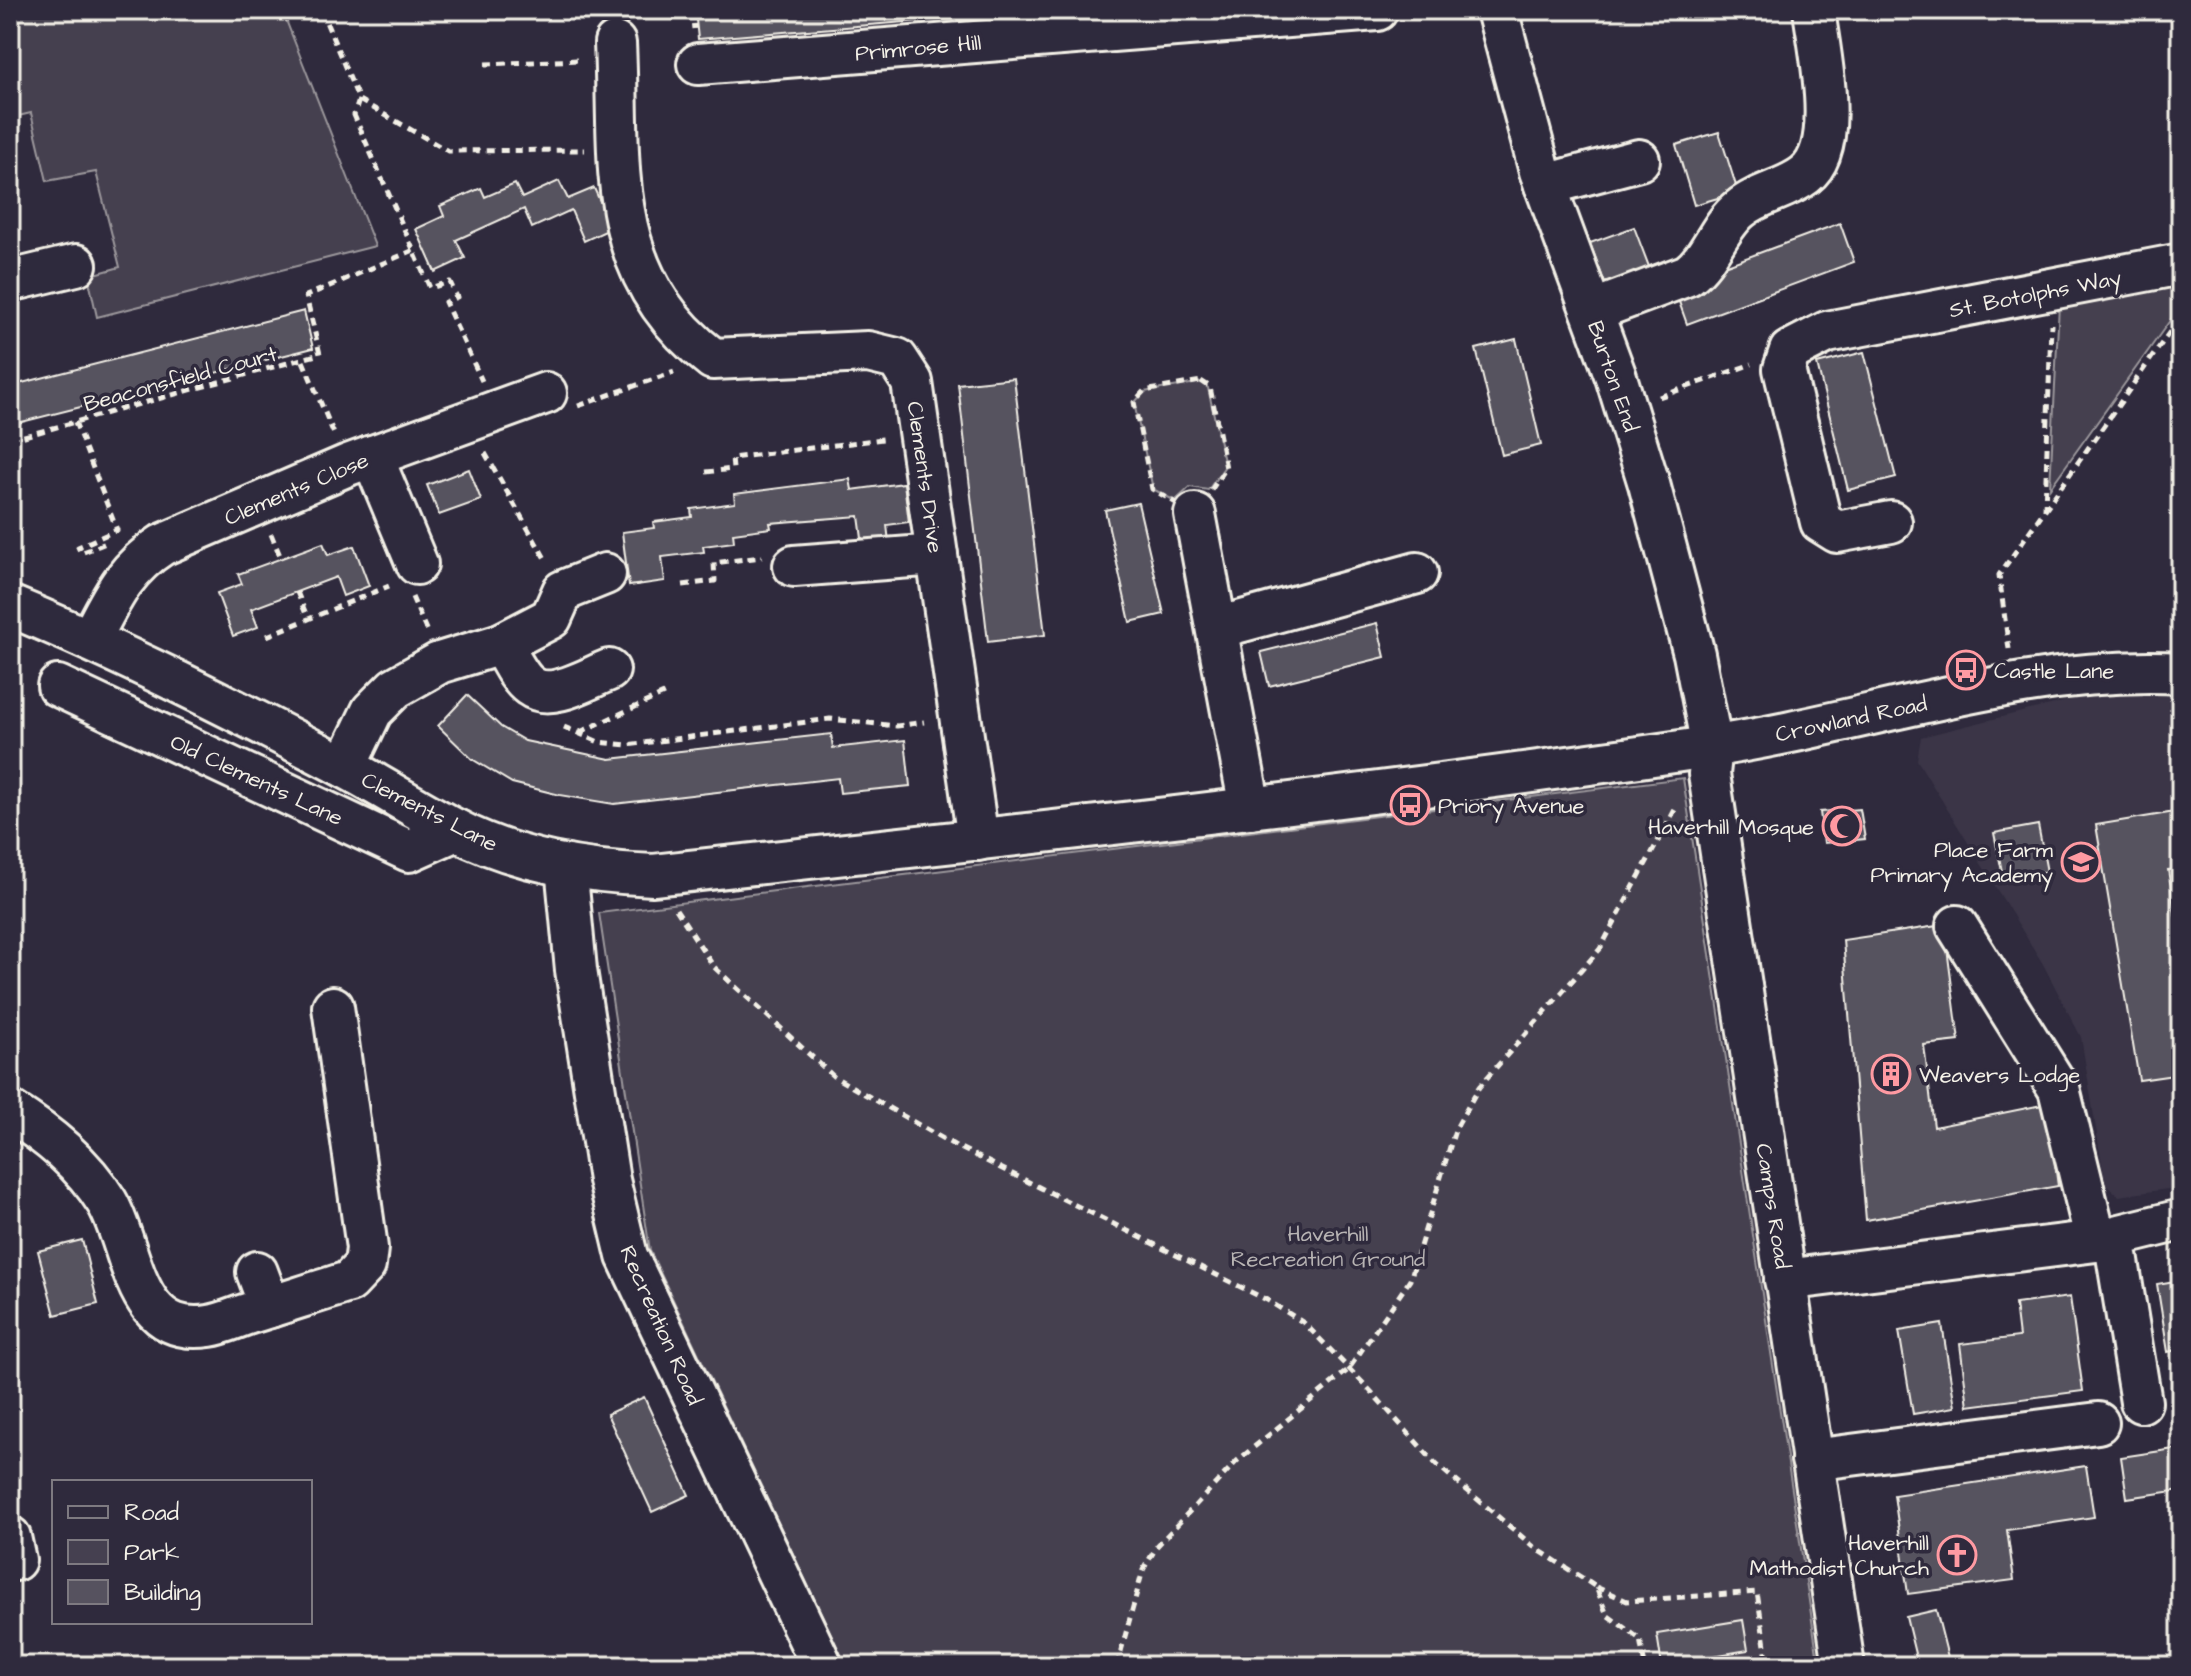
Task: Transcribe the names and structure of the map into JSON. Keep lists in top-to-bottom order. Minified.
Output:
{"streets":{"street":["Primrose Hill","St. Botolphs Way","Burton End","Clements Drive","Clements Close","Crowland Road","Old Clements Lane","Clements Lane","Camps Road","Recreation Road"],"path":["Beaconsfield Court"]},"crossings":[["Burton End","Crowland Road"],["Burton End","Camps Road"],["Clements Drive","Clements Lane"],["Clements Close","Clements Lane"],["Crowland Road","Clements Lane"],["Crowland Road","Camps Road"],["Old Clements Lane","Clements Lane"],["Clements Lane","Recreation Road"]],"parks":["Haverhill Recreation Ground"],"places":{"bus stop":["Castle Lane","Priory Avenue"],"mosque":["Haverhill Mosque"],"school or university":["Place Farm Primary Academy"],"building":["Weavers Lodge"],"church":["Haverhill Mathodist Church"]},"legend":["Road","Park","Building"]}
